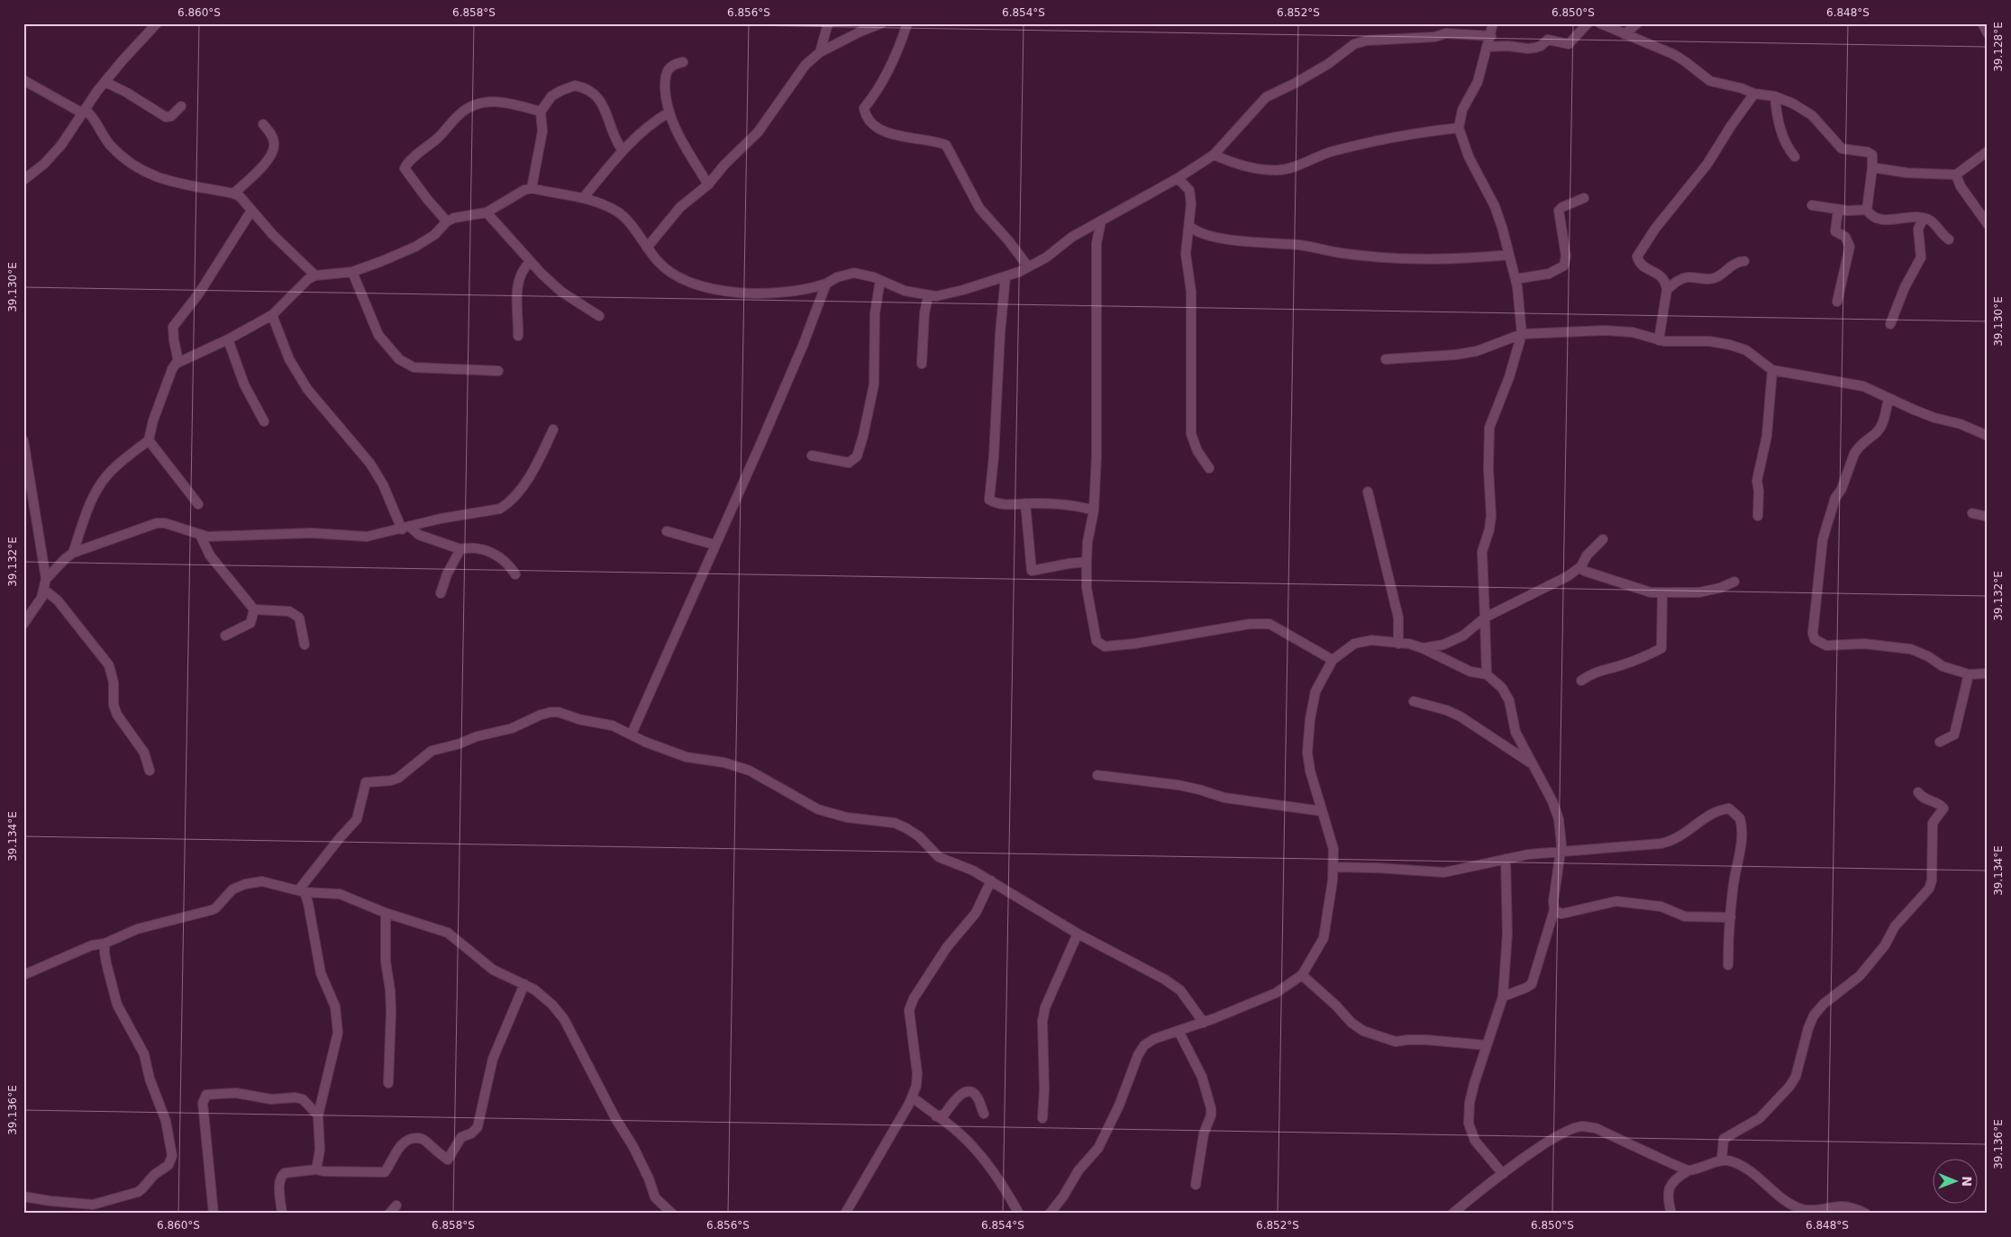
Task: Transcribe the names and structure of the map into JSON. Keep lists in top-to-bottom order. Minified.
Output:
{"north":"right","coordinates":["6.860°S","6.858°S","6.856°S","6.854°S","6.852°S","6.850°S","6.848°S","39.128°E","39.130°E","39.132°E","39.134°E","39.136°E"]}
